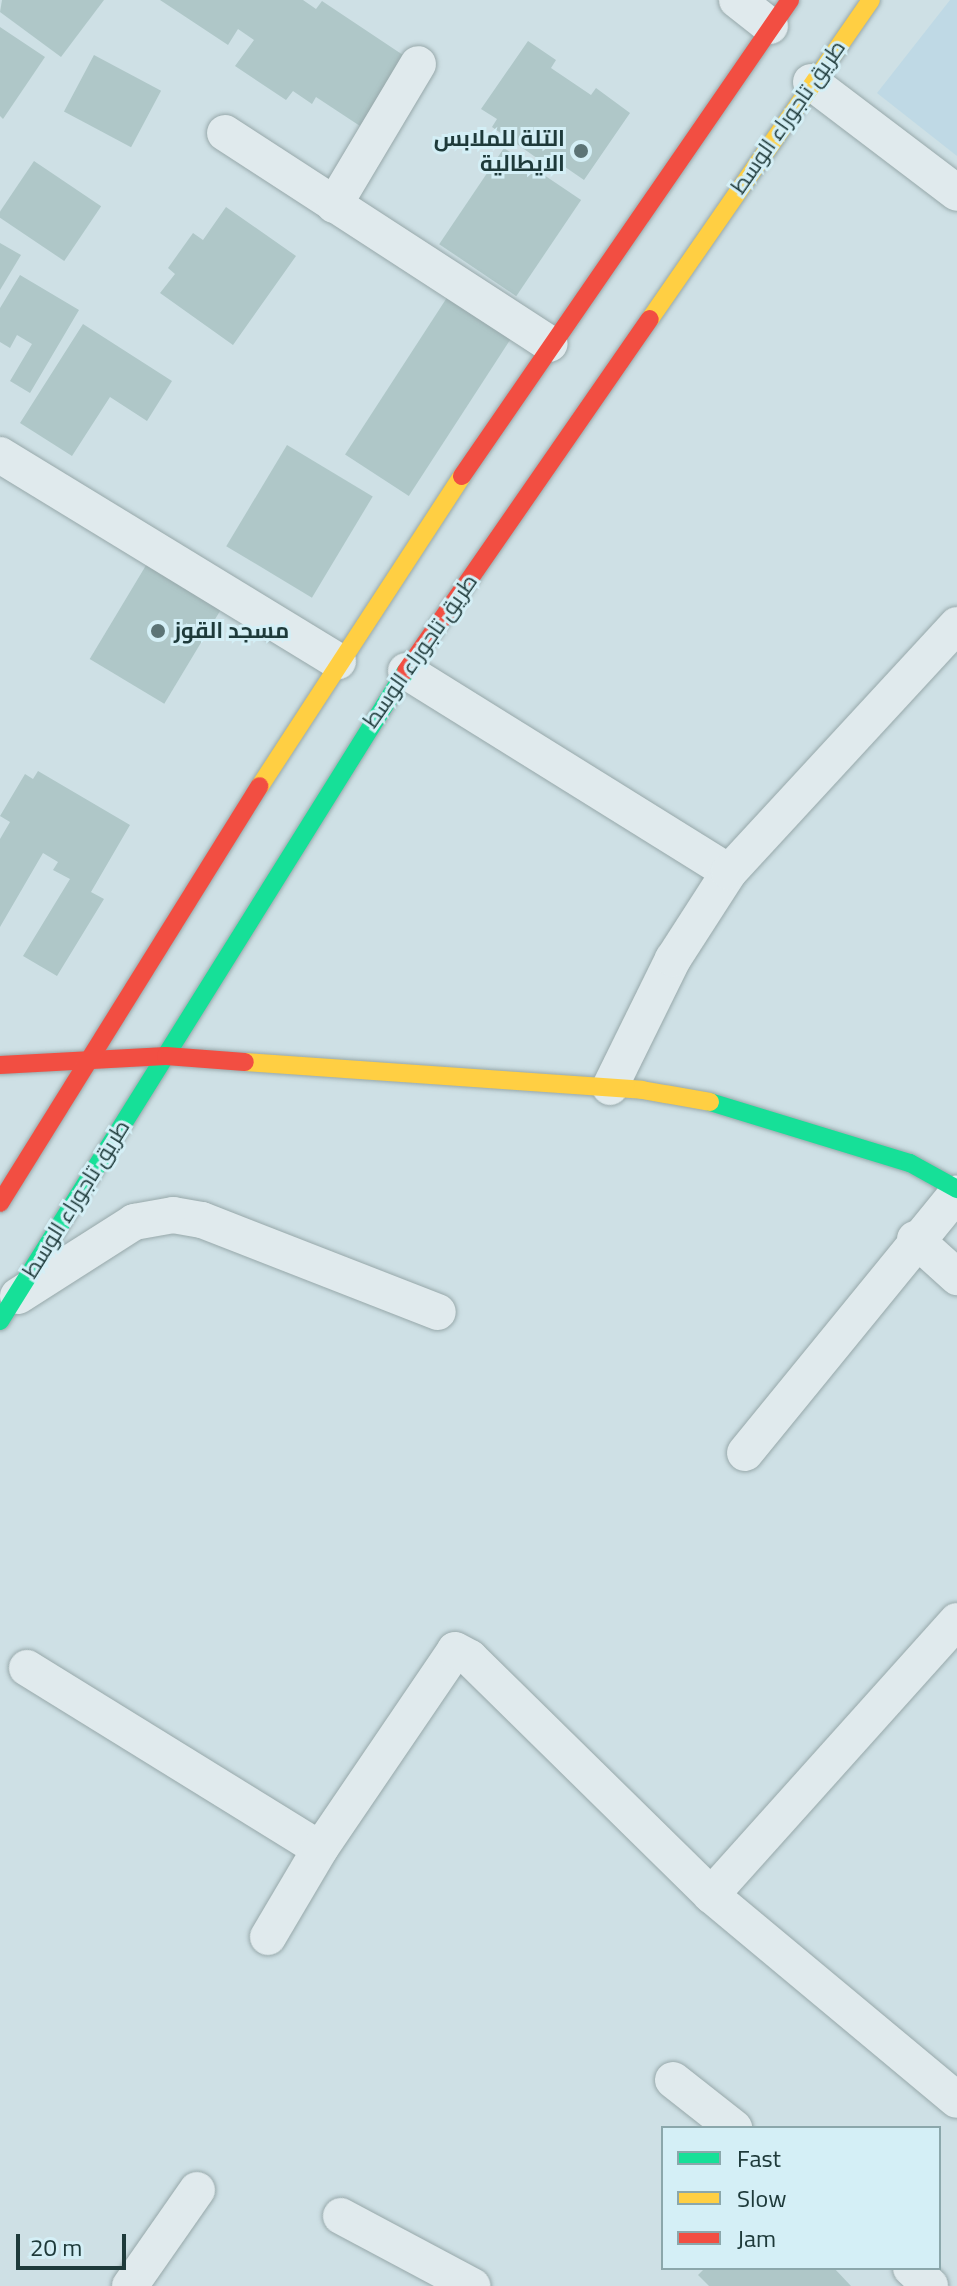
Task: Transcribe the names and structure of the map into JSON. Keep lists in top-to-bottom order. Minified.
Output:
{"streets":{"main road":["طريق تاجوراء الوسط"]},"places":["التلة للملابس الايطالية","مسجد القوز"],"legend":["Fast","Slow","Jam"],"scale_bar":"20 m"}
